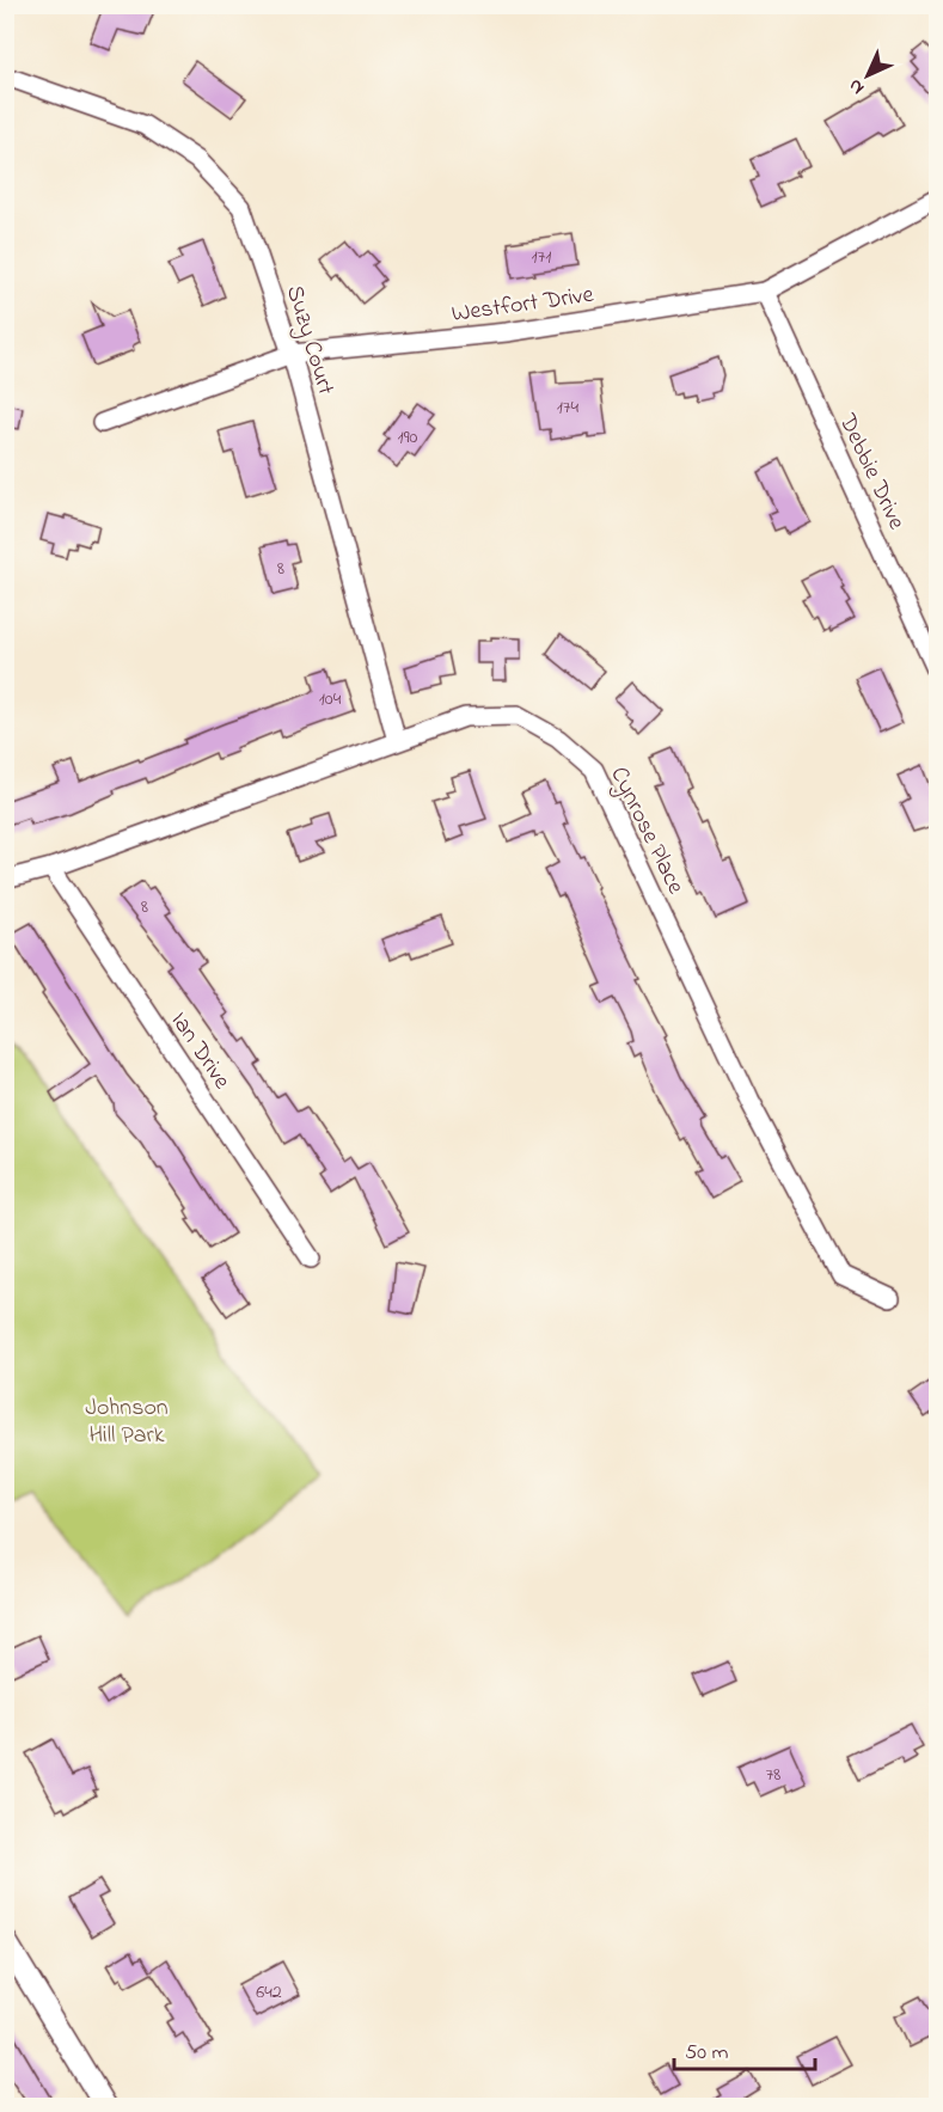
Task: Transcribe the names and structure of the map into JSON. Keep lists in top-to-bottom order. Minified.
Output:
{"streets":{"street":["Westfort Drive","Suzy Court","Debbie Drive","Cynrose Place","Ian Drive"]},"crossings":[["Westfort Drive","Suzy Court"],["Westfort Drive","Debbie Drive"],["Suzy Court","Cynrose Place"],["Cynrose Place","Ian Drive"]],"parks":["Johnson Hill Park"],"house_numbers":["171","174","190","8","104","8","78","642"],"scale_bar":"50 m","north":"bottom left"}
